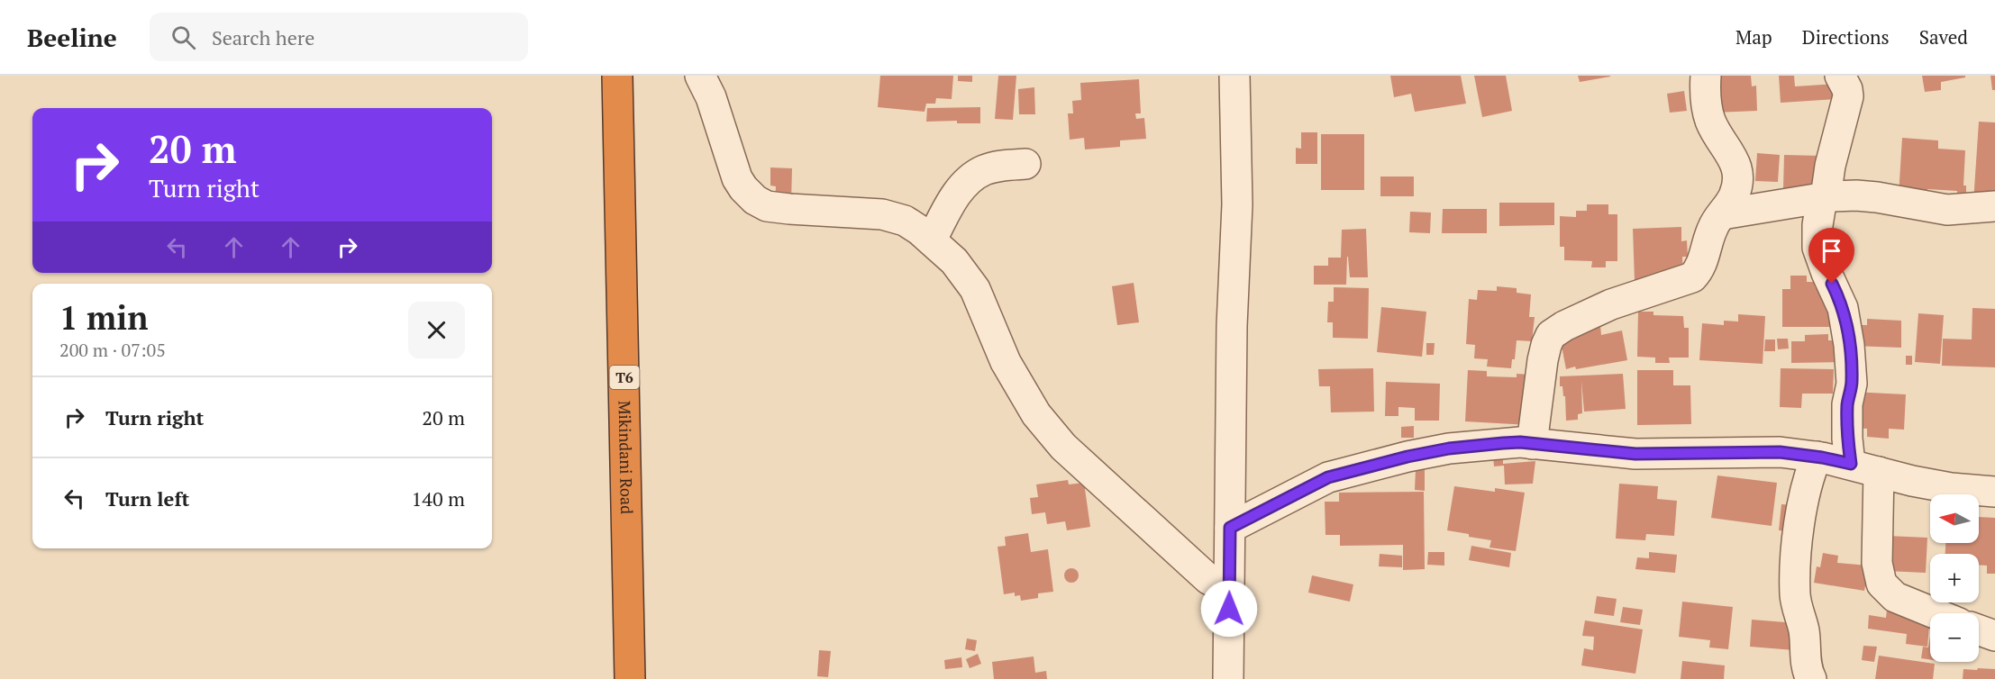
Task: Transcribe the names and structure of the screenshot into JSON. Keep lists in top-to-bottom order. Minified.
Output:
{"streets":{"highway":["T6","Mikindani Road"]},"north":"left","page":{"header":"Beeline","search":"Search here","nav":["Map","Directions","Saved"],"turn":["20 m","Turn right"],"heading":["1 min","200 m · 07:05"],"list":[{"name":"Turn right","value":"20 m"},{"name":"Turn left","value":"140 m"}],"map_buttons":["+","−"]}}
